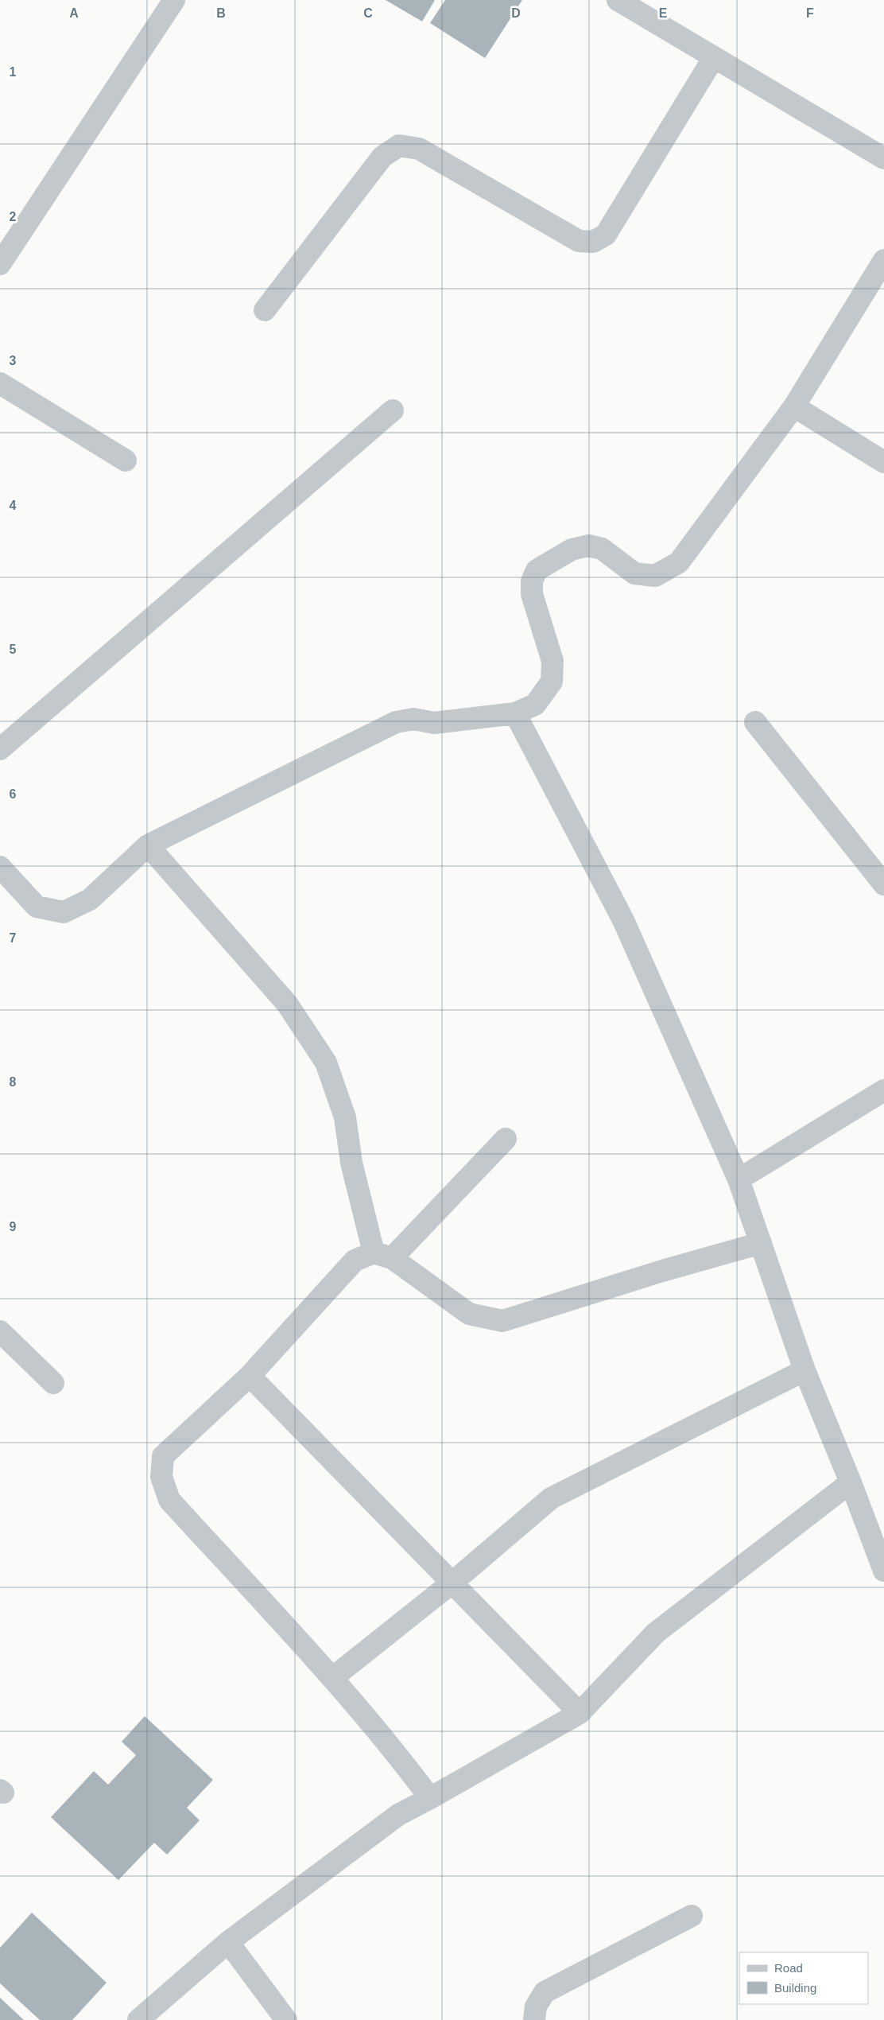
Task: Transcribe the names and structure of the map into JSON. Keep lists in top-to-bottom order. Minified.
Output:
{"legend":["Road","Building"],"grid":{"columns":["A","B","C","D","E","F"],"rows":["1","2","3","4","5","6","7","8","9"]}}
